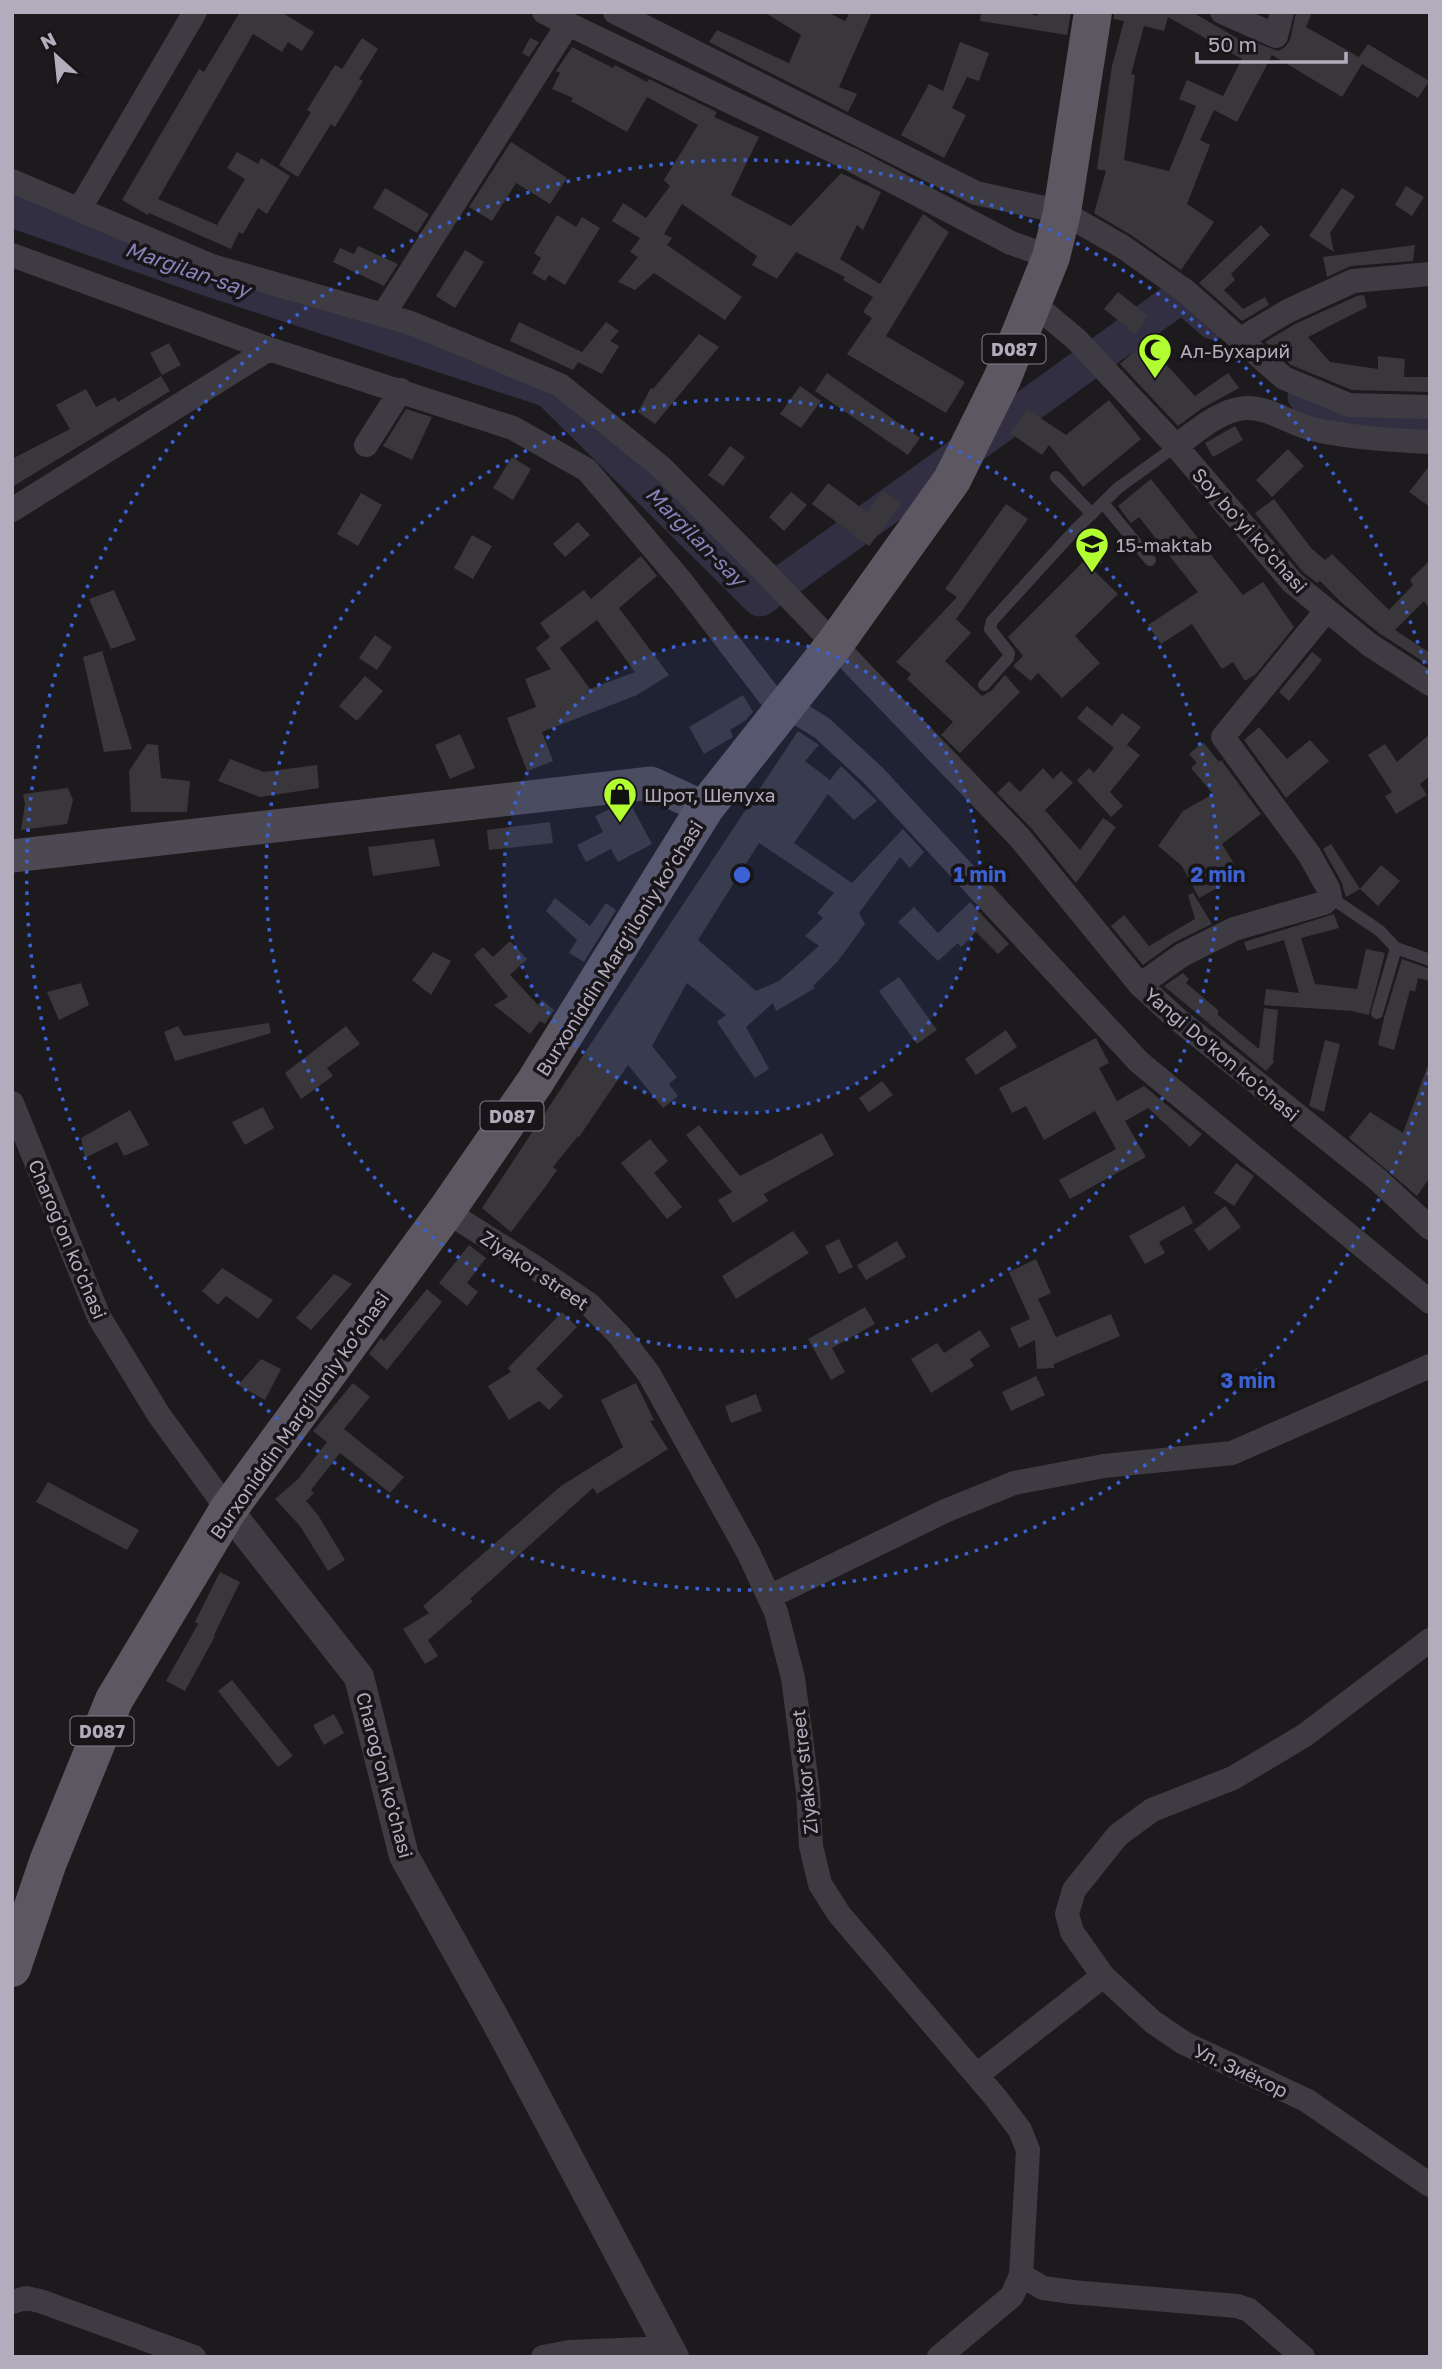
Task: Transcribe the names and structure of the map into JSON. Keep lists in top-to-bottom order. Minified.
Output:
{"streets":{"main road":["D087","Burxoniddin Marg’iloniy ko’chasi"],"street":["Soy bo'yi ko'chasi","Yangi Do'kon ko'chasi","Charog'on ko'chasi","Ziyakor street","Ул. Зиёкор"]},"crossings":[["Soy bo'yi ko'chasi","Burxoniddin Marg’iloniy ko’chasi"],["Burxoniddin Marg’iloniy ko’chasi","Yangi Do'kon ko'chasi"],["Burxoniddin Marg’iloniy ko’chasi","Charog'on ko'chasi"],["Burxoniddin Marg’iloniy ko’chasi","Ziyakor street"]],"water":["Margilan-say"],"places":{"mosque":["Ал-Бухарий"],"school or university":["15-maktab"],"shop":["Шрот, Шелуха"]},"scale_bar":"50 m","north":"top left","rings":["1 min","2 min","3 min"]}
